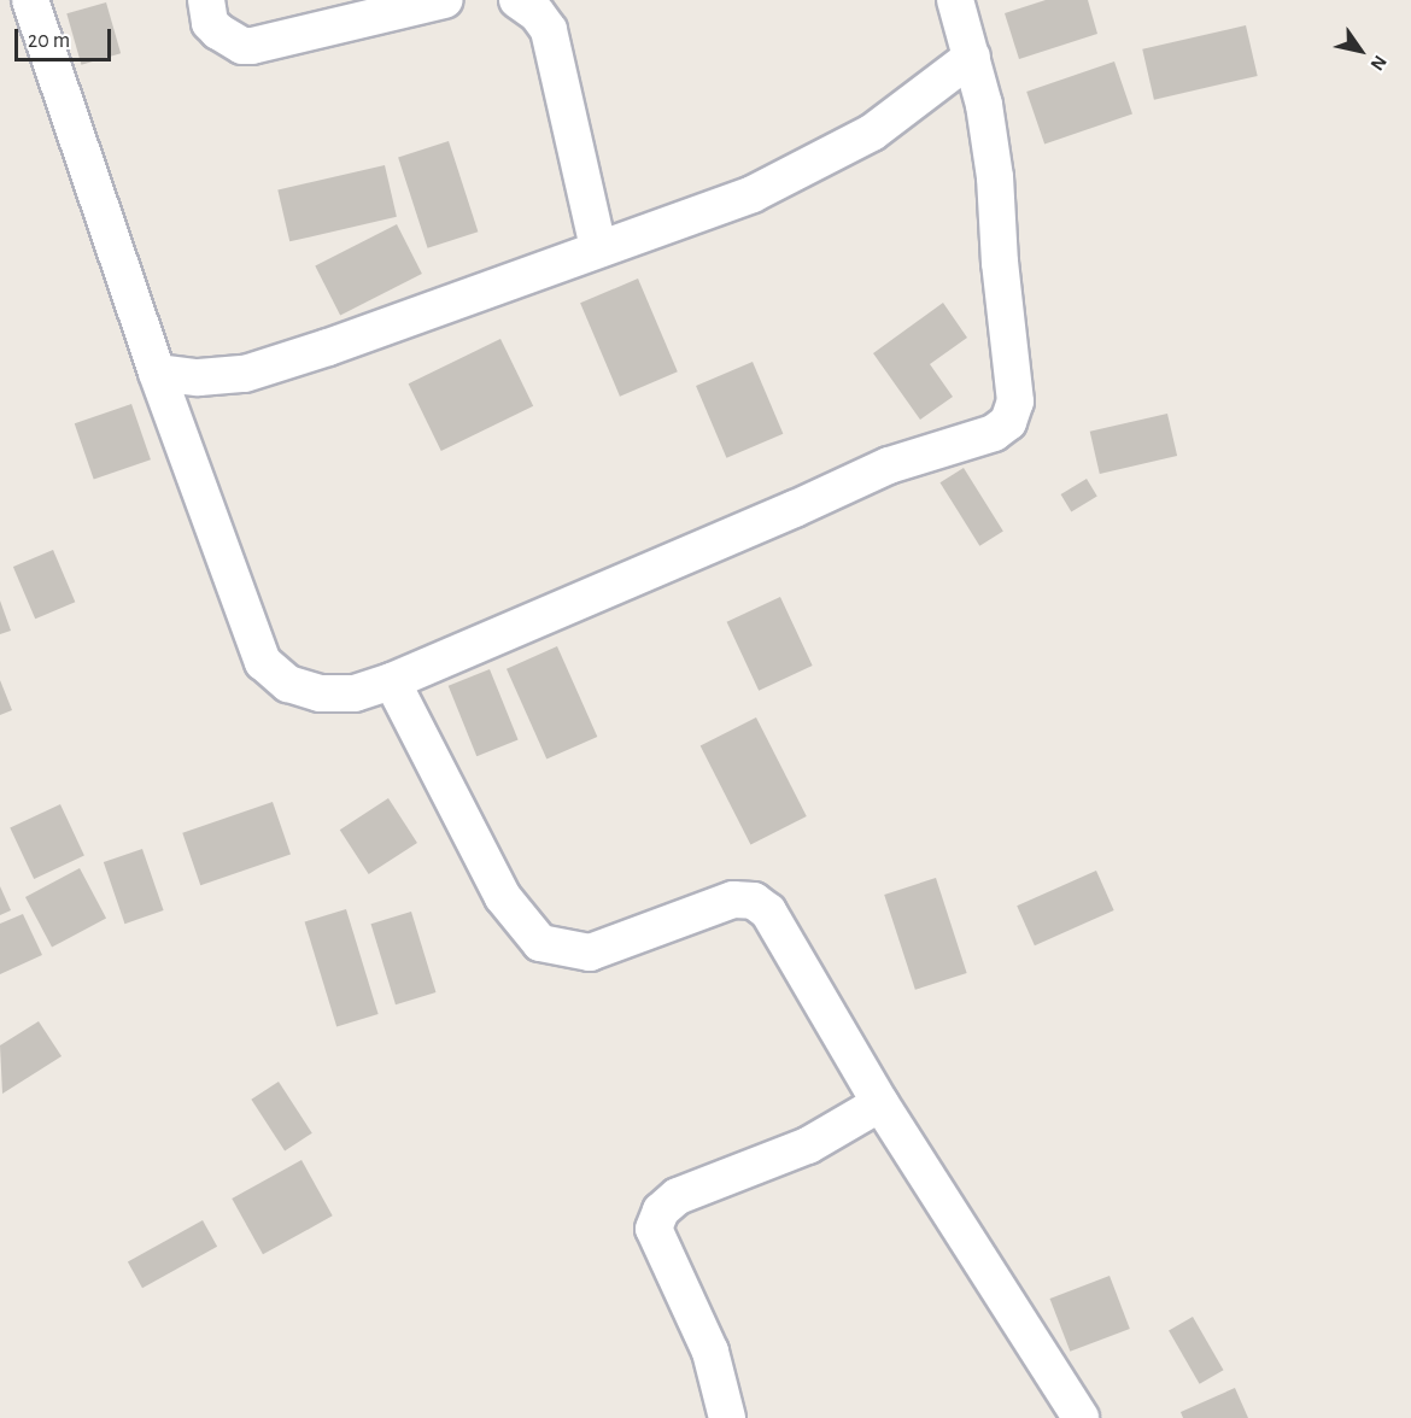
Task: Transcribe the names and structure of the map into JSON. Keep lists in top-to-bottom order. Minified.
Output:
{"scale_bar":"20 m","north":"bottom right"}
